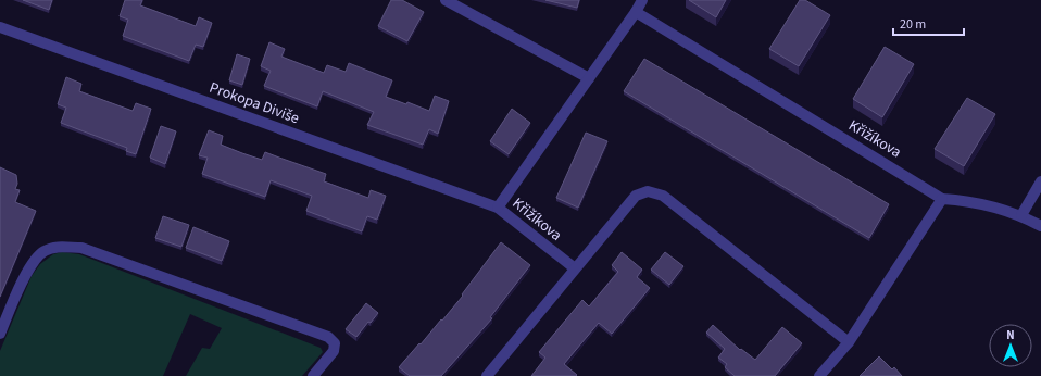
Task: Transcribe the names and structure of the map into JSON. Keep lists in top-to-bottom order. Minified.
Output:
{"streets":{"street":["Prokopa Diviše","Křižíkova"]},"crossings":[["Prokopa Diviše","Křižíkova"]],"scale_bar":"20 m","north":"top"}
